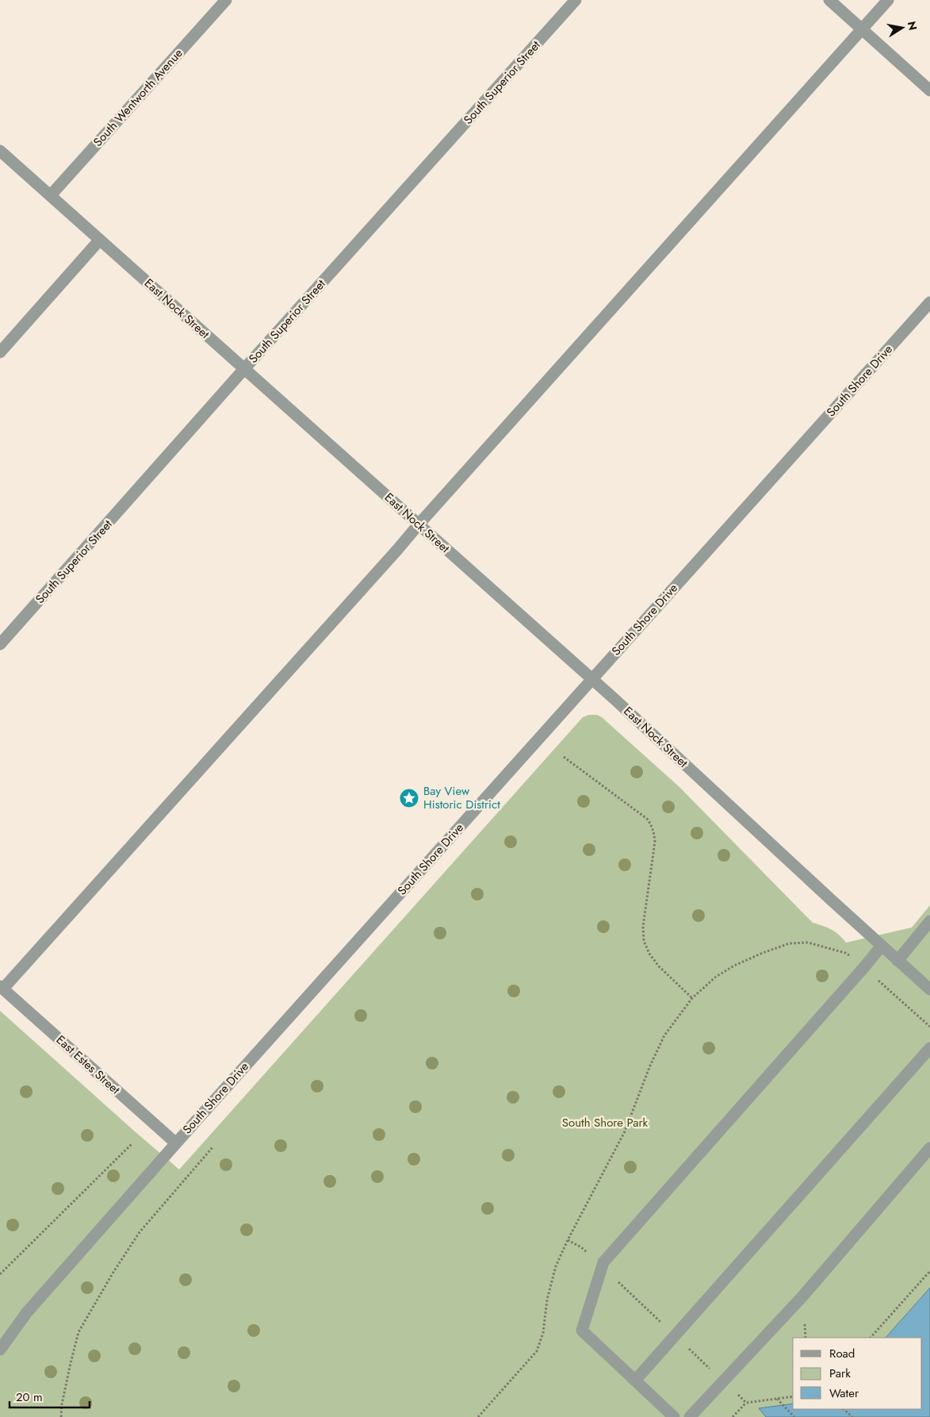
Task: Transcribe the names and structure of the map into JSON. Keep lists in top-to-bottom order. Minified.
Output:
{"streets":{"street":["South Superior Street","South Wentworth Avenue","East Nock Street","South Shore Drive","East Estes Street"]},"crossings":[["South Superior Street","East Nock Street"],["South Wentworth Avenue","East Nock Street"],["East Nock Street","South Shore Drive"],["South Shore Drive","East Estes Street"]],"parks":["South Shore Park"],"places":{"place":["Bay View Historic District"]},"legend":["Road","Park","Water"],"scale_bar":"20 m","north":"right"}
